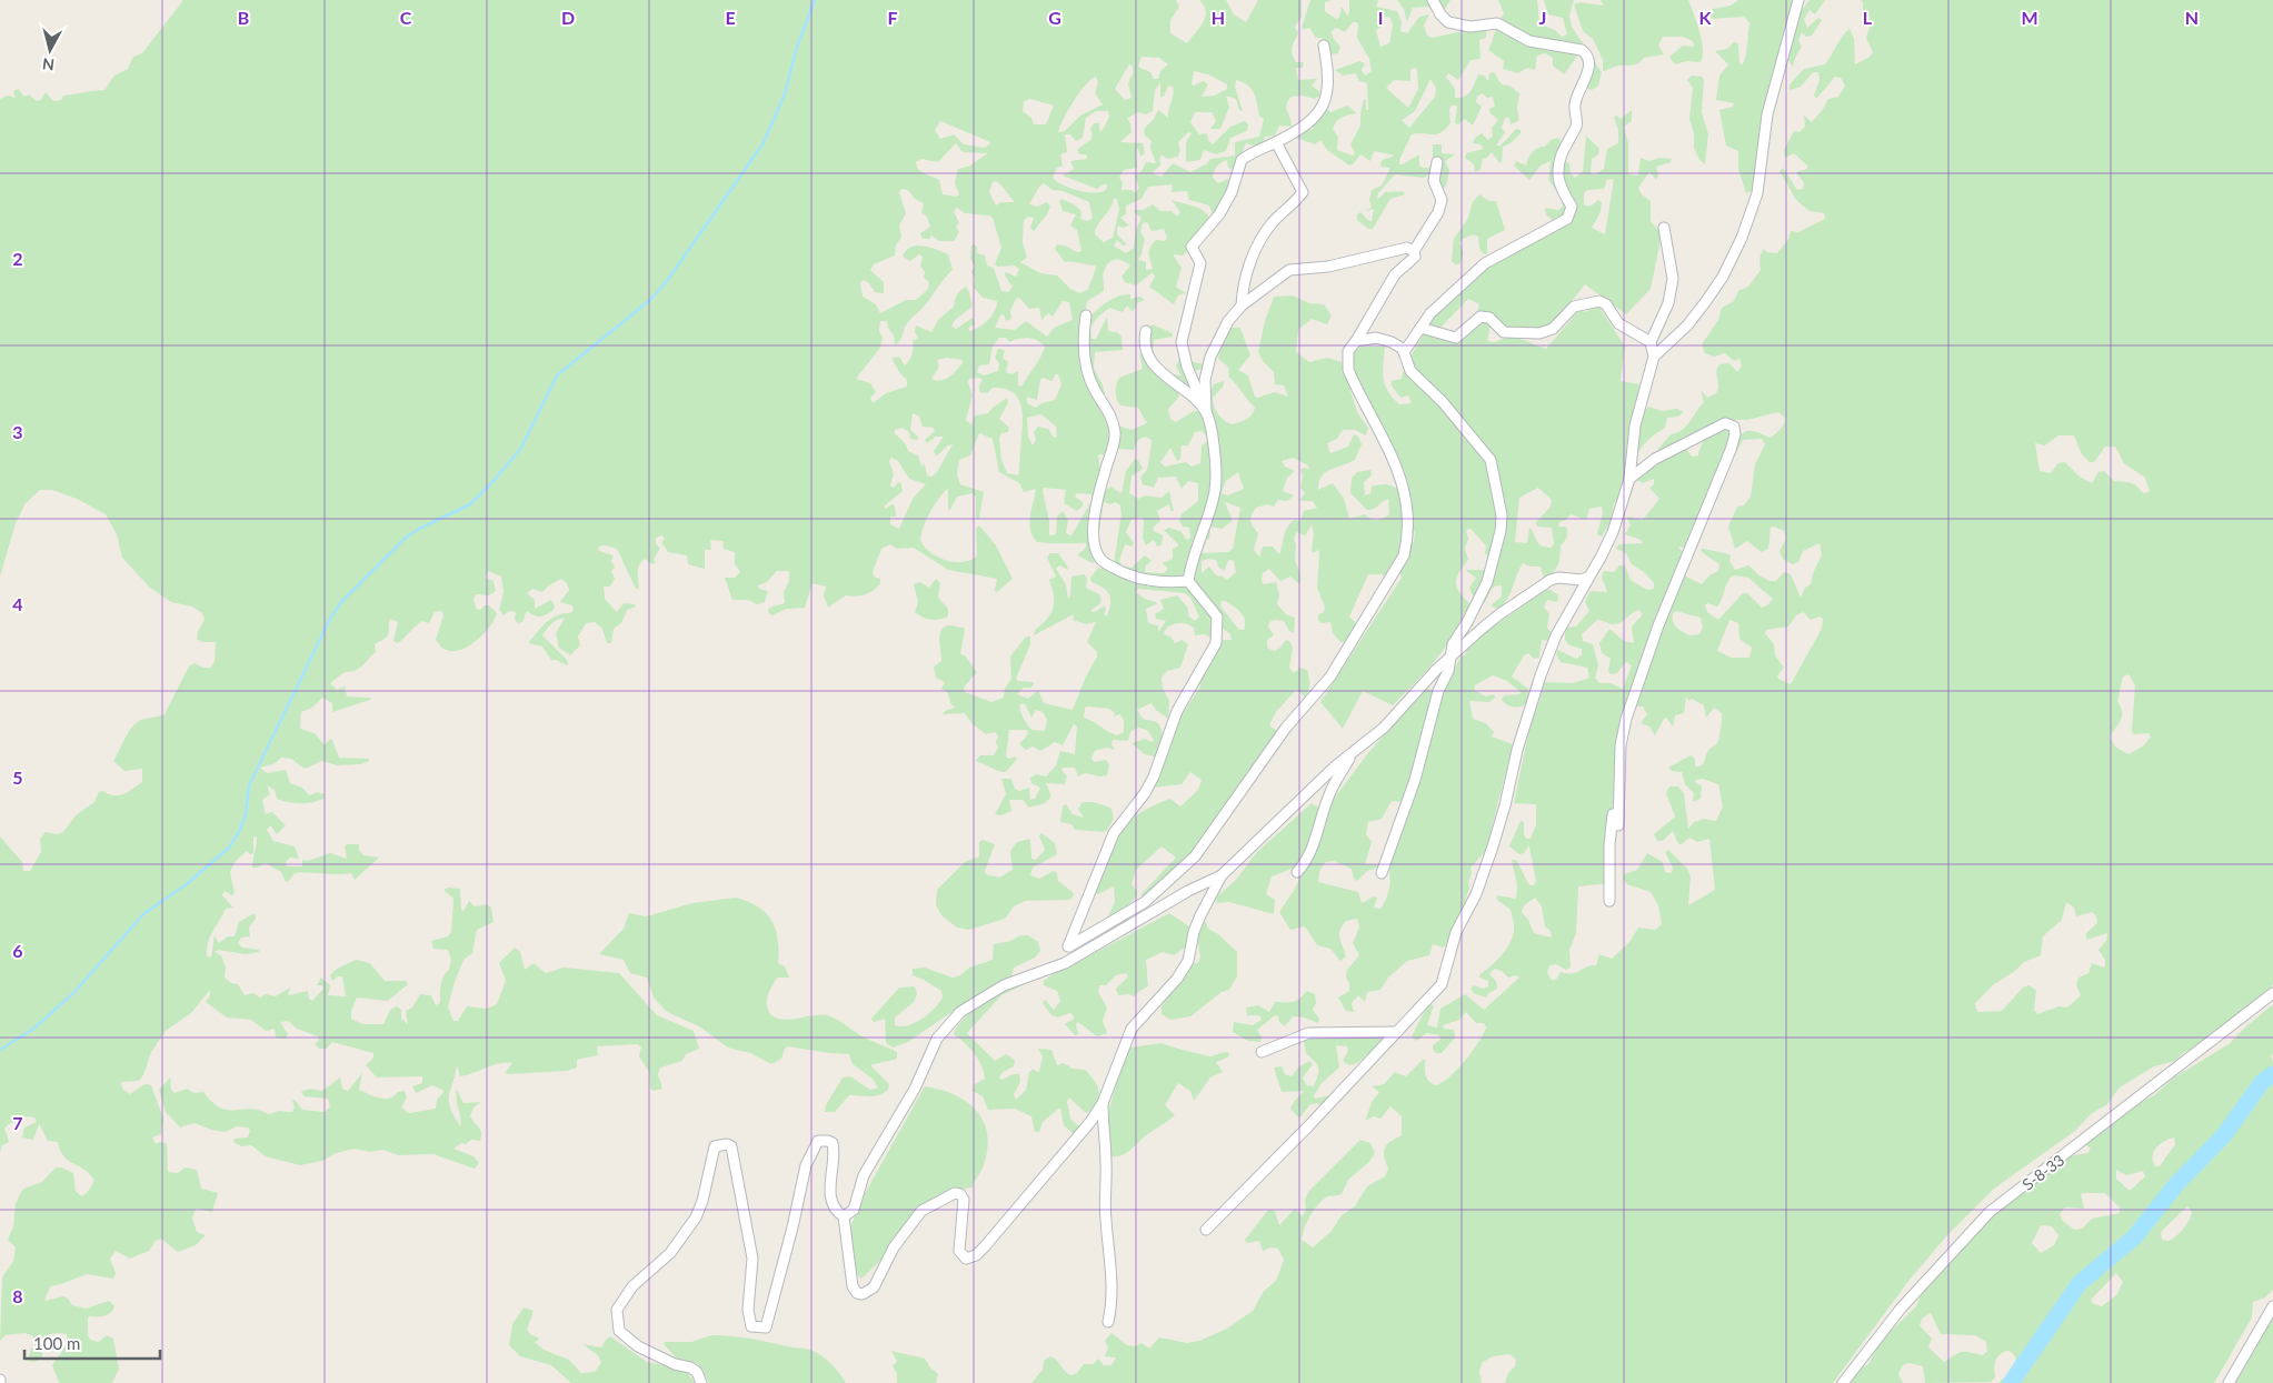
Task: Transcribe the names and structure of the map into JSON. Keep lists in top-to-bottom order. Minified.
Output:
{"streets":{"street":["Տ-8-33"]},"scale_bar":"100 m","north":"bottom","grid":{"columns":["B","C","D","E","F","G","H","I","J","K","L","M","N"],"rows":["2","3","4","5","6","7","8"]}}
